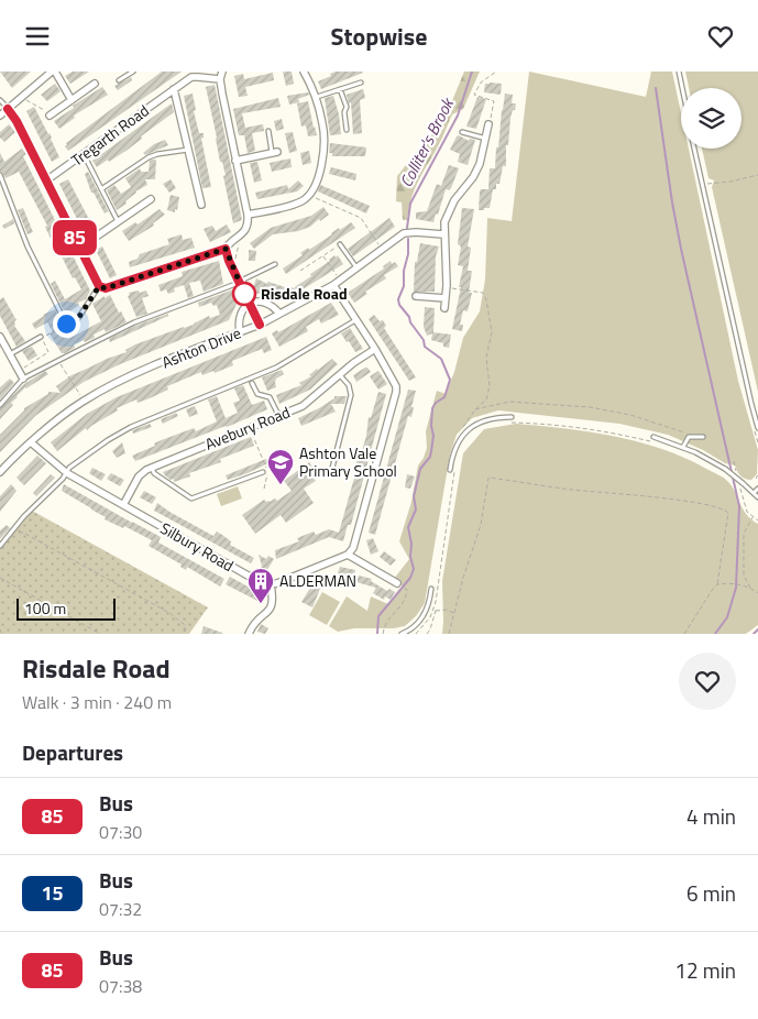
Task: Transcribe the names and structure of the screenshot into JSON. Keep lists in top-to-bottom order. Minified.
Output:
{"streets":{"street":["Tregarth Road","Ashton Drive","Avebury Road","Silbury Road"]},"crossings":[["Ashton Drive","Silbury Road"],["Avebury Road","Silbury Road"]],"water":["Colliter's Brook"],"places":{"other":["Risdale Road"],"school or university":["Ashton Vale Primary School"],"building":["ALDERMAN"]},"lines":["bus line 85"],"scale_bar":"100 m","page":{"header":"Stopwise","on_map":"85","scale":"100 m","heading":[["Risdale Road","Walk · 3 min · 240 m"],"Departures"],"list":[{"mark":"85","name":"Bus","note":"07:30","value":"4 min"},{"mark":"15","name":"Bus","note":"07:32","value":"6 min"},{"mark":"85","name":"Bus","note":"07:38","value":"12 min"}]}}
